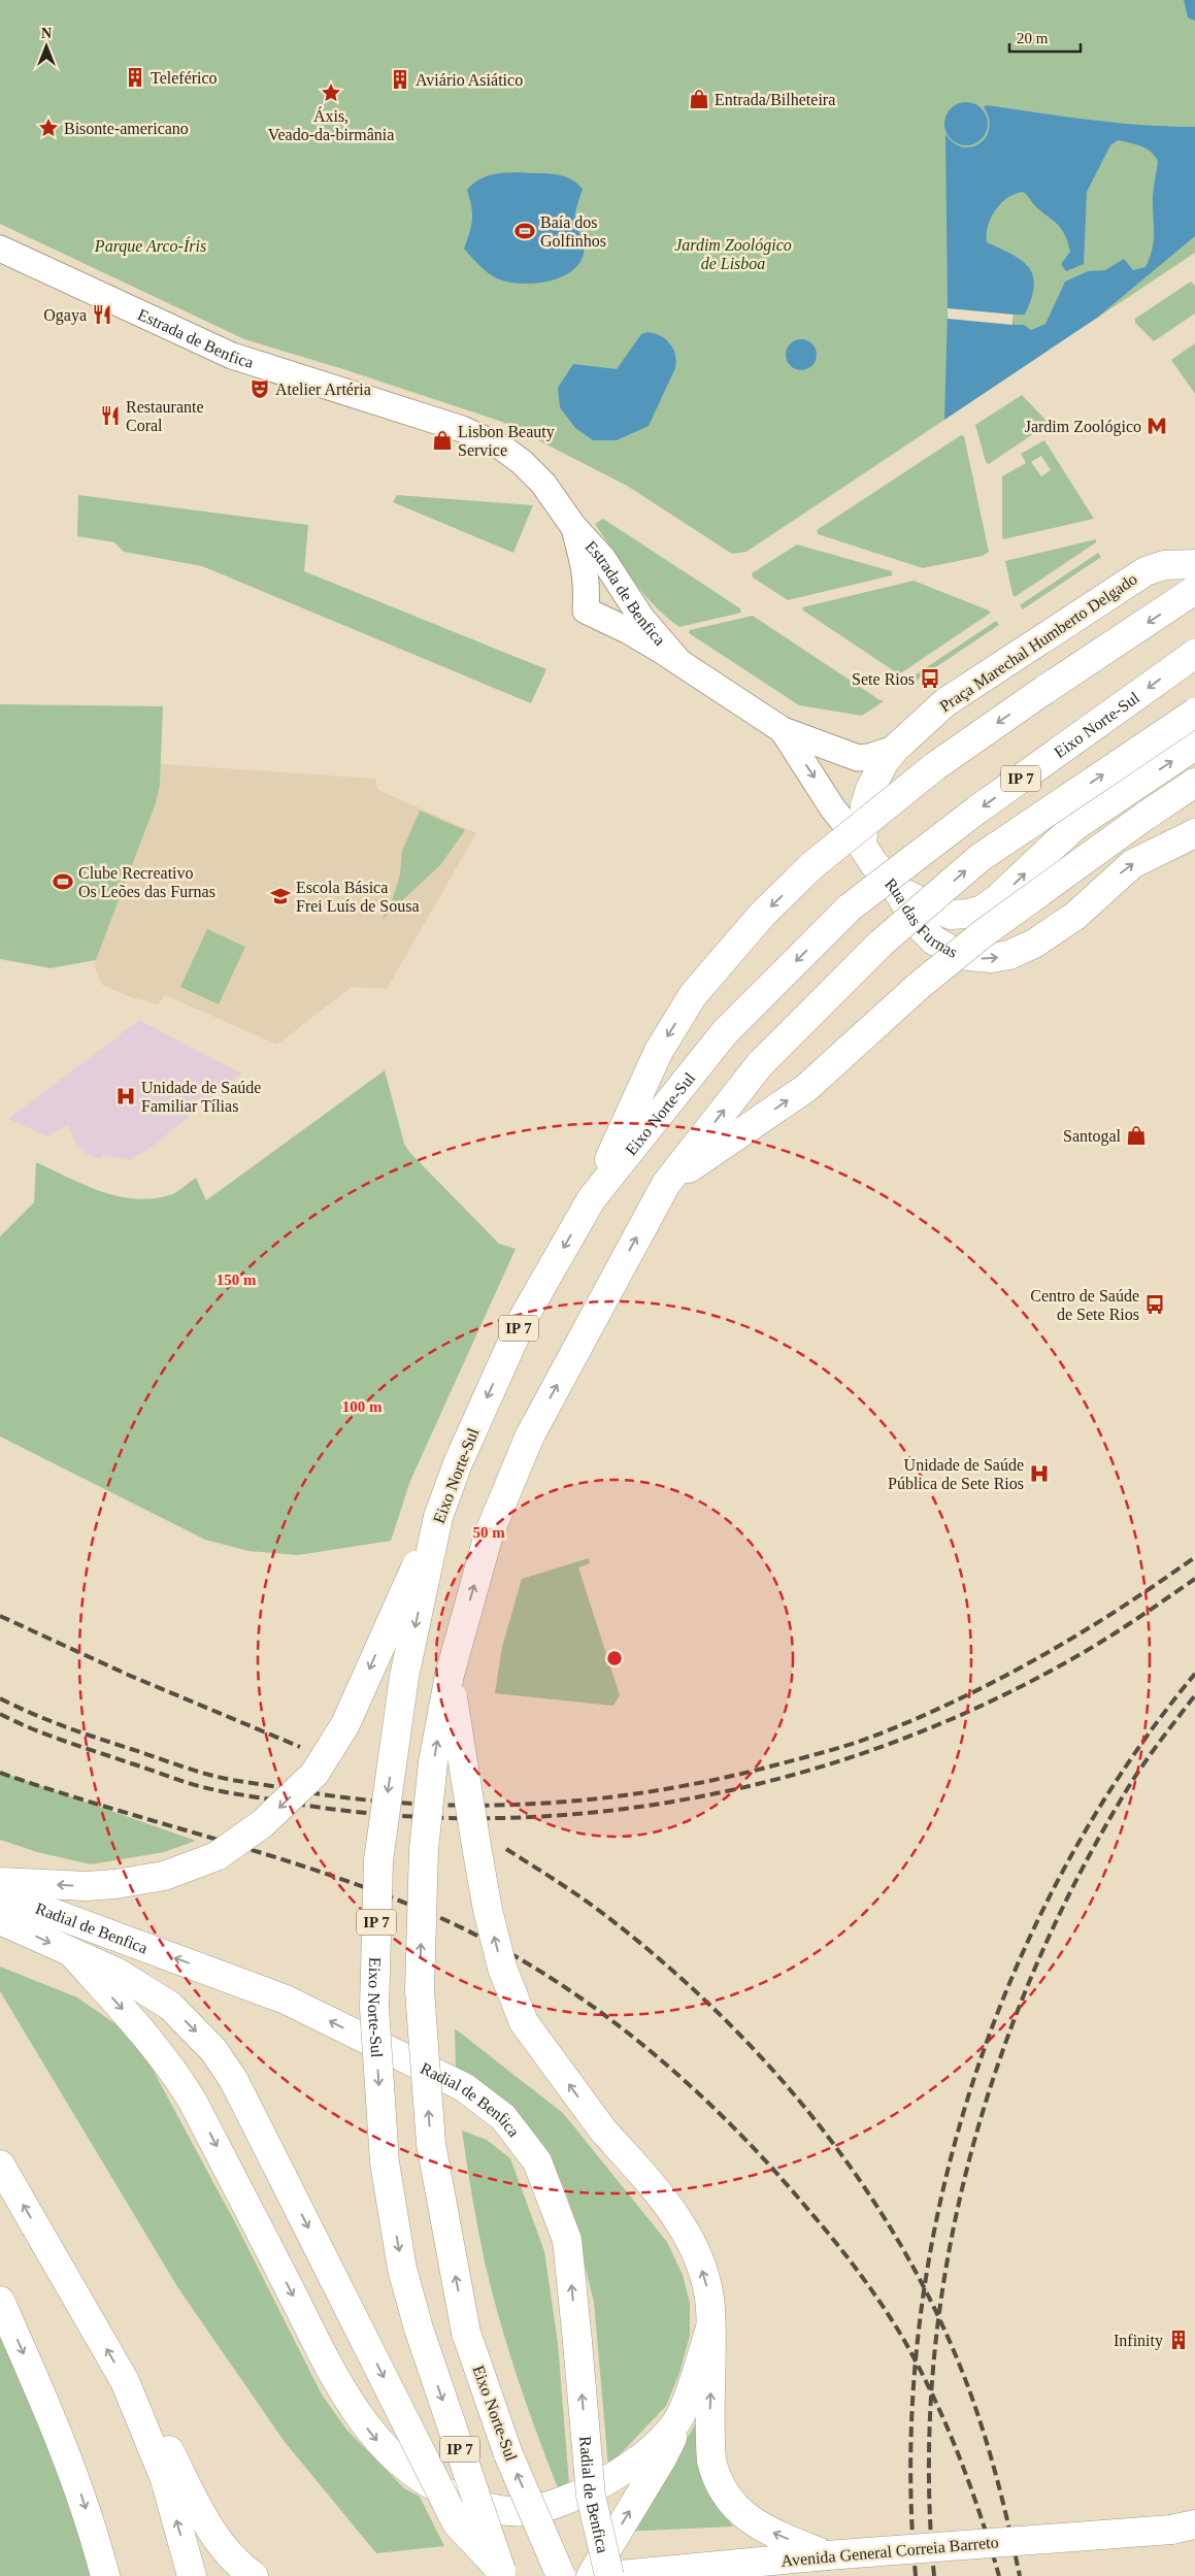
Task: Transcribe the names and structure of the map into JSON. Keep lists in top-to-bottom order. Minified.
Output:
{"streets":{"main road":["Praça Marechal Humberto Delgado","Eixo Norte-Sul","IP 7","Rua das Furnas","Radial de Benfica","Avenida General Correia Barreto"],"street":["Estrada de Benfica"]},"crossings":[["Estrada de Benfica","Rua das Furnas"],["Praça Marechal Humberto Delgado","Rua das Furnas"],["Eixo Norte-Sul","Radial de Benfica"],["Radial de Benfica","Avenida General Correia Barreto"]],"parks":["Jardim Zoológico de Lisboa","Parque Arco-Íris"],"places":{"building":["Teleférico","Aviário Asiático","Infinity"],"place":["Áxis, Veado-da-birmânia","Bisonte-americano"],"shop":["Entrada/Bilheteira","Lisbon Beauty Service","Santogal"],"sports":["Baía dos Golfinhos","Clube Recreativo Os Leões das Furnas"],"restaurant":["Ogaya","Restaurante Coral"],"theatre":["Atelier Artéria"],"metro station":["Jardim Zoológico"],"bus stop":["Sete Rios","Centro de Saúde de Sete Rios"],"school or university":["Escola Básica Frei Luís de Sousa"],"hospital":["Unidade de Saúde Familiar Tílias","Unidade de Saúde Pública de Sete Rios"]},"scale_bar":"20 m","north":"top","rings":["150 m","100 m","50 m"]}
